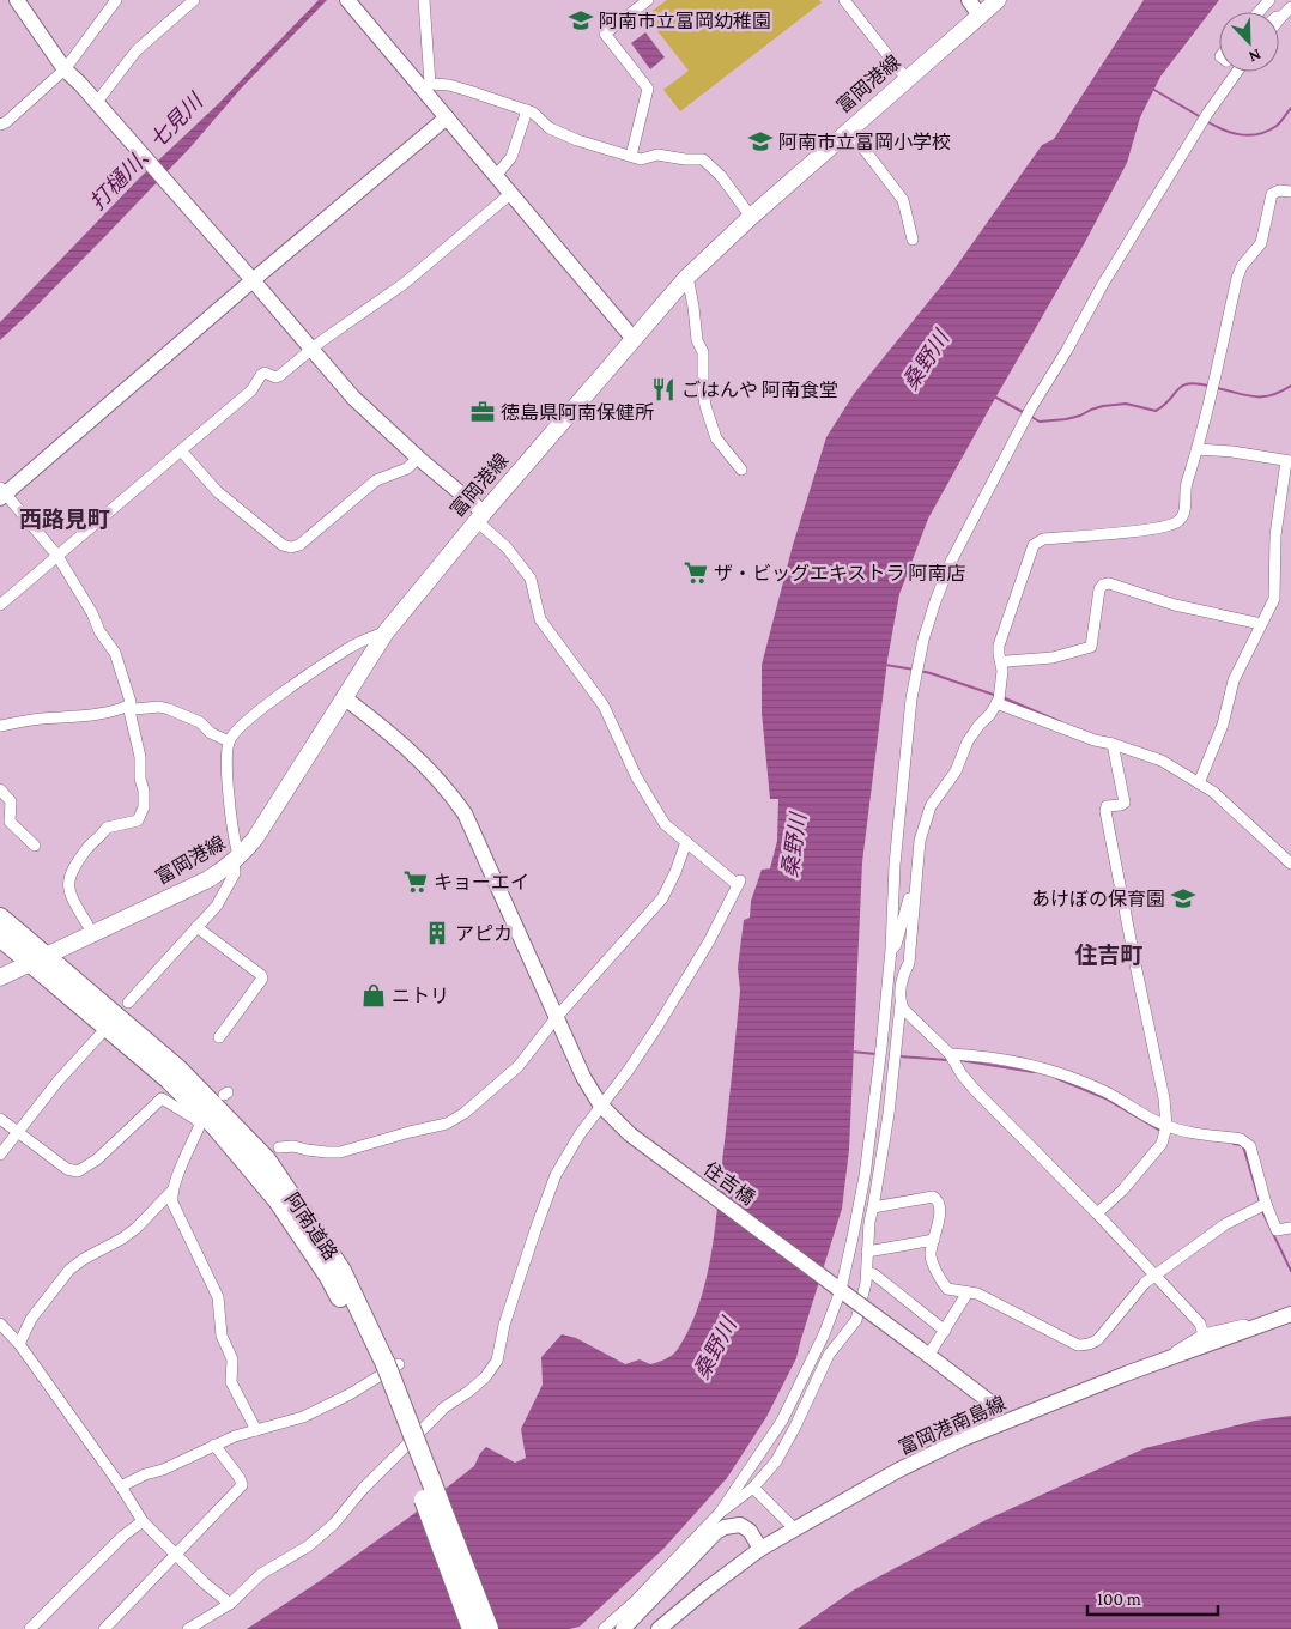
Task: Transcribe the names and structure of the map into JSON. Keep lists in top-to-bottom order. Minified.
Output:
{"streets":{"highway":["阿南道路"],"main road":["富岡港線"],"street":["住吉橋","富岡港南島線"]},"crossings":[["富岡港線","住吉橋"],["富岡港線","阿南道路"],["住吉橋","富岡港南島線"]],"districts":["西路見町","住吉町"],"water":["打樋川、七見川","桑野川"],"places":{"school or university":["阿南市立富岡幼稚園","阿南市立富岡小学校","あけぼの保育園"],"restaurant":["ごはんや 阿南食堂"],"office":["徳島県阿南保健所"],"supermarket":["ザ・ビッグエキストラ 阿南店","キョーエイ"],"building":["アピカ"],"shop":["ニトリ"]},"scale_bar":"100 m","north":"bottom right"}
